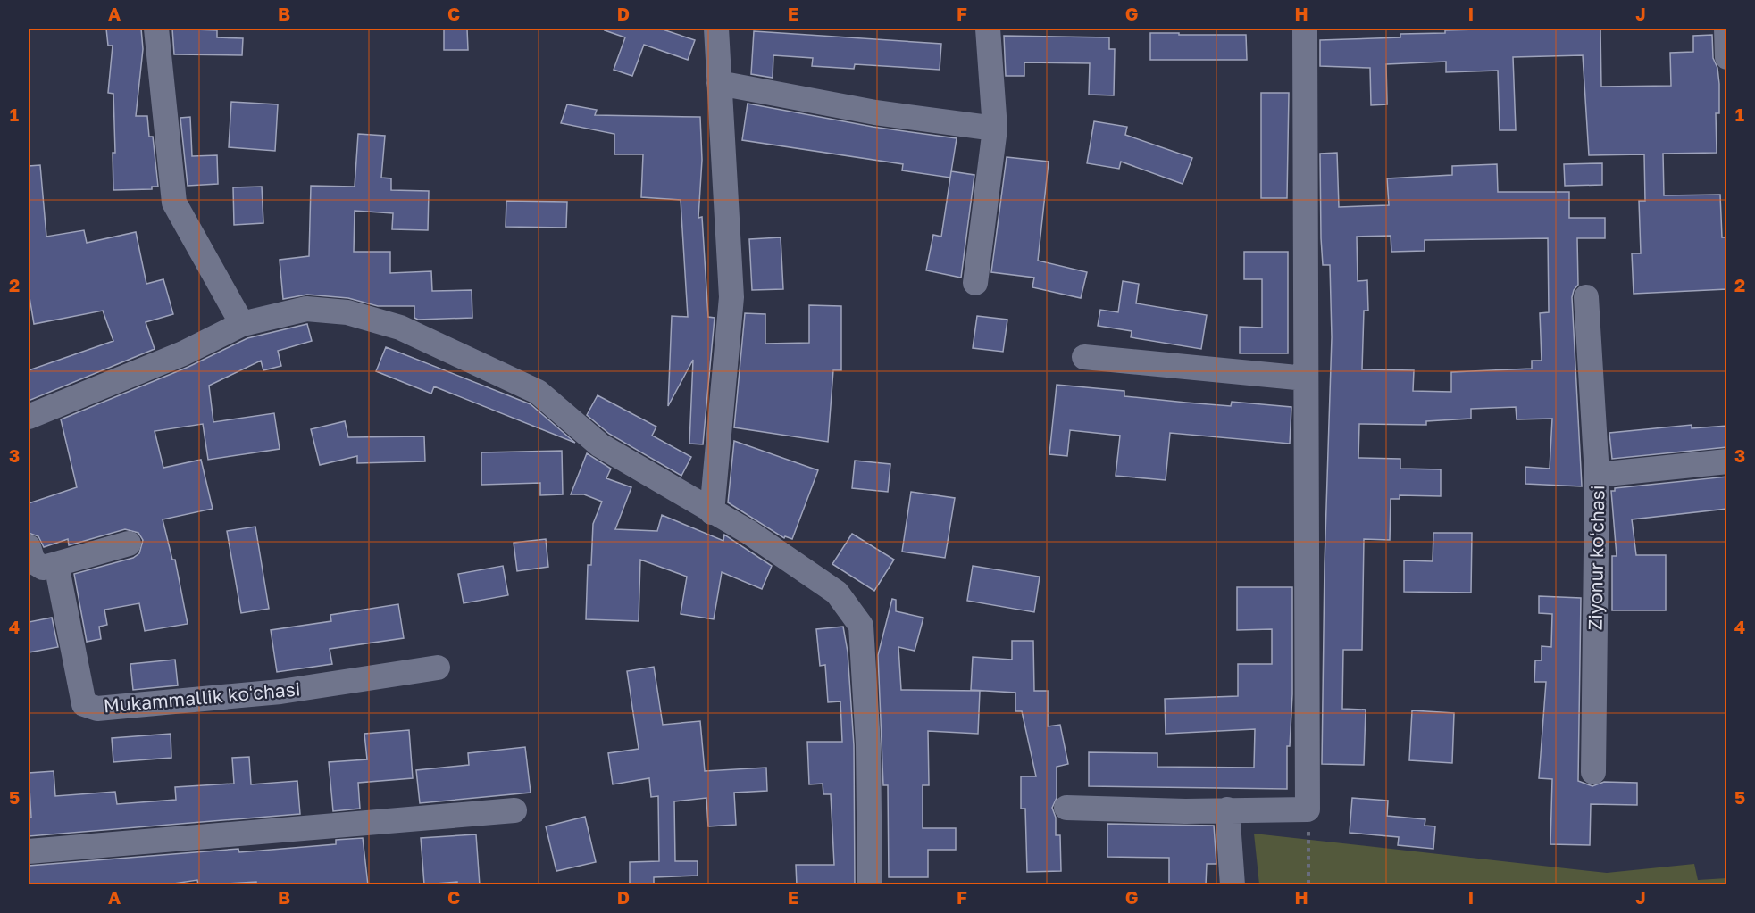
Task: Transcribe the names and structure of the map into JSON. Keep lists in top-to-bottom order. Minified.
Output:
{"streets":{"street":["Ziyonur koʻchasi","Mukammallik koʻchasi"]},"grid":{"columns":["A","B","C","D","E","F","G","H","I","J"],"rows":["1","2","3","4","5"]}}
